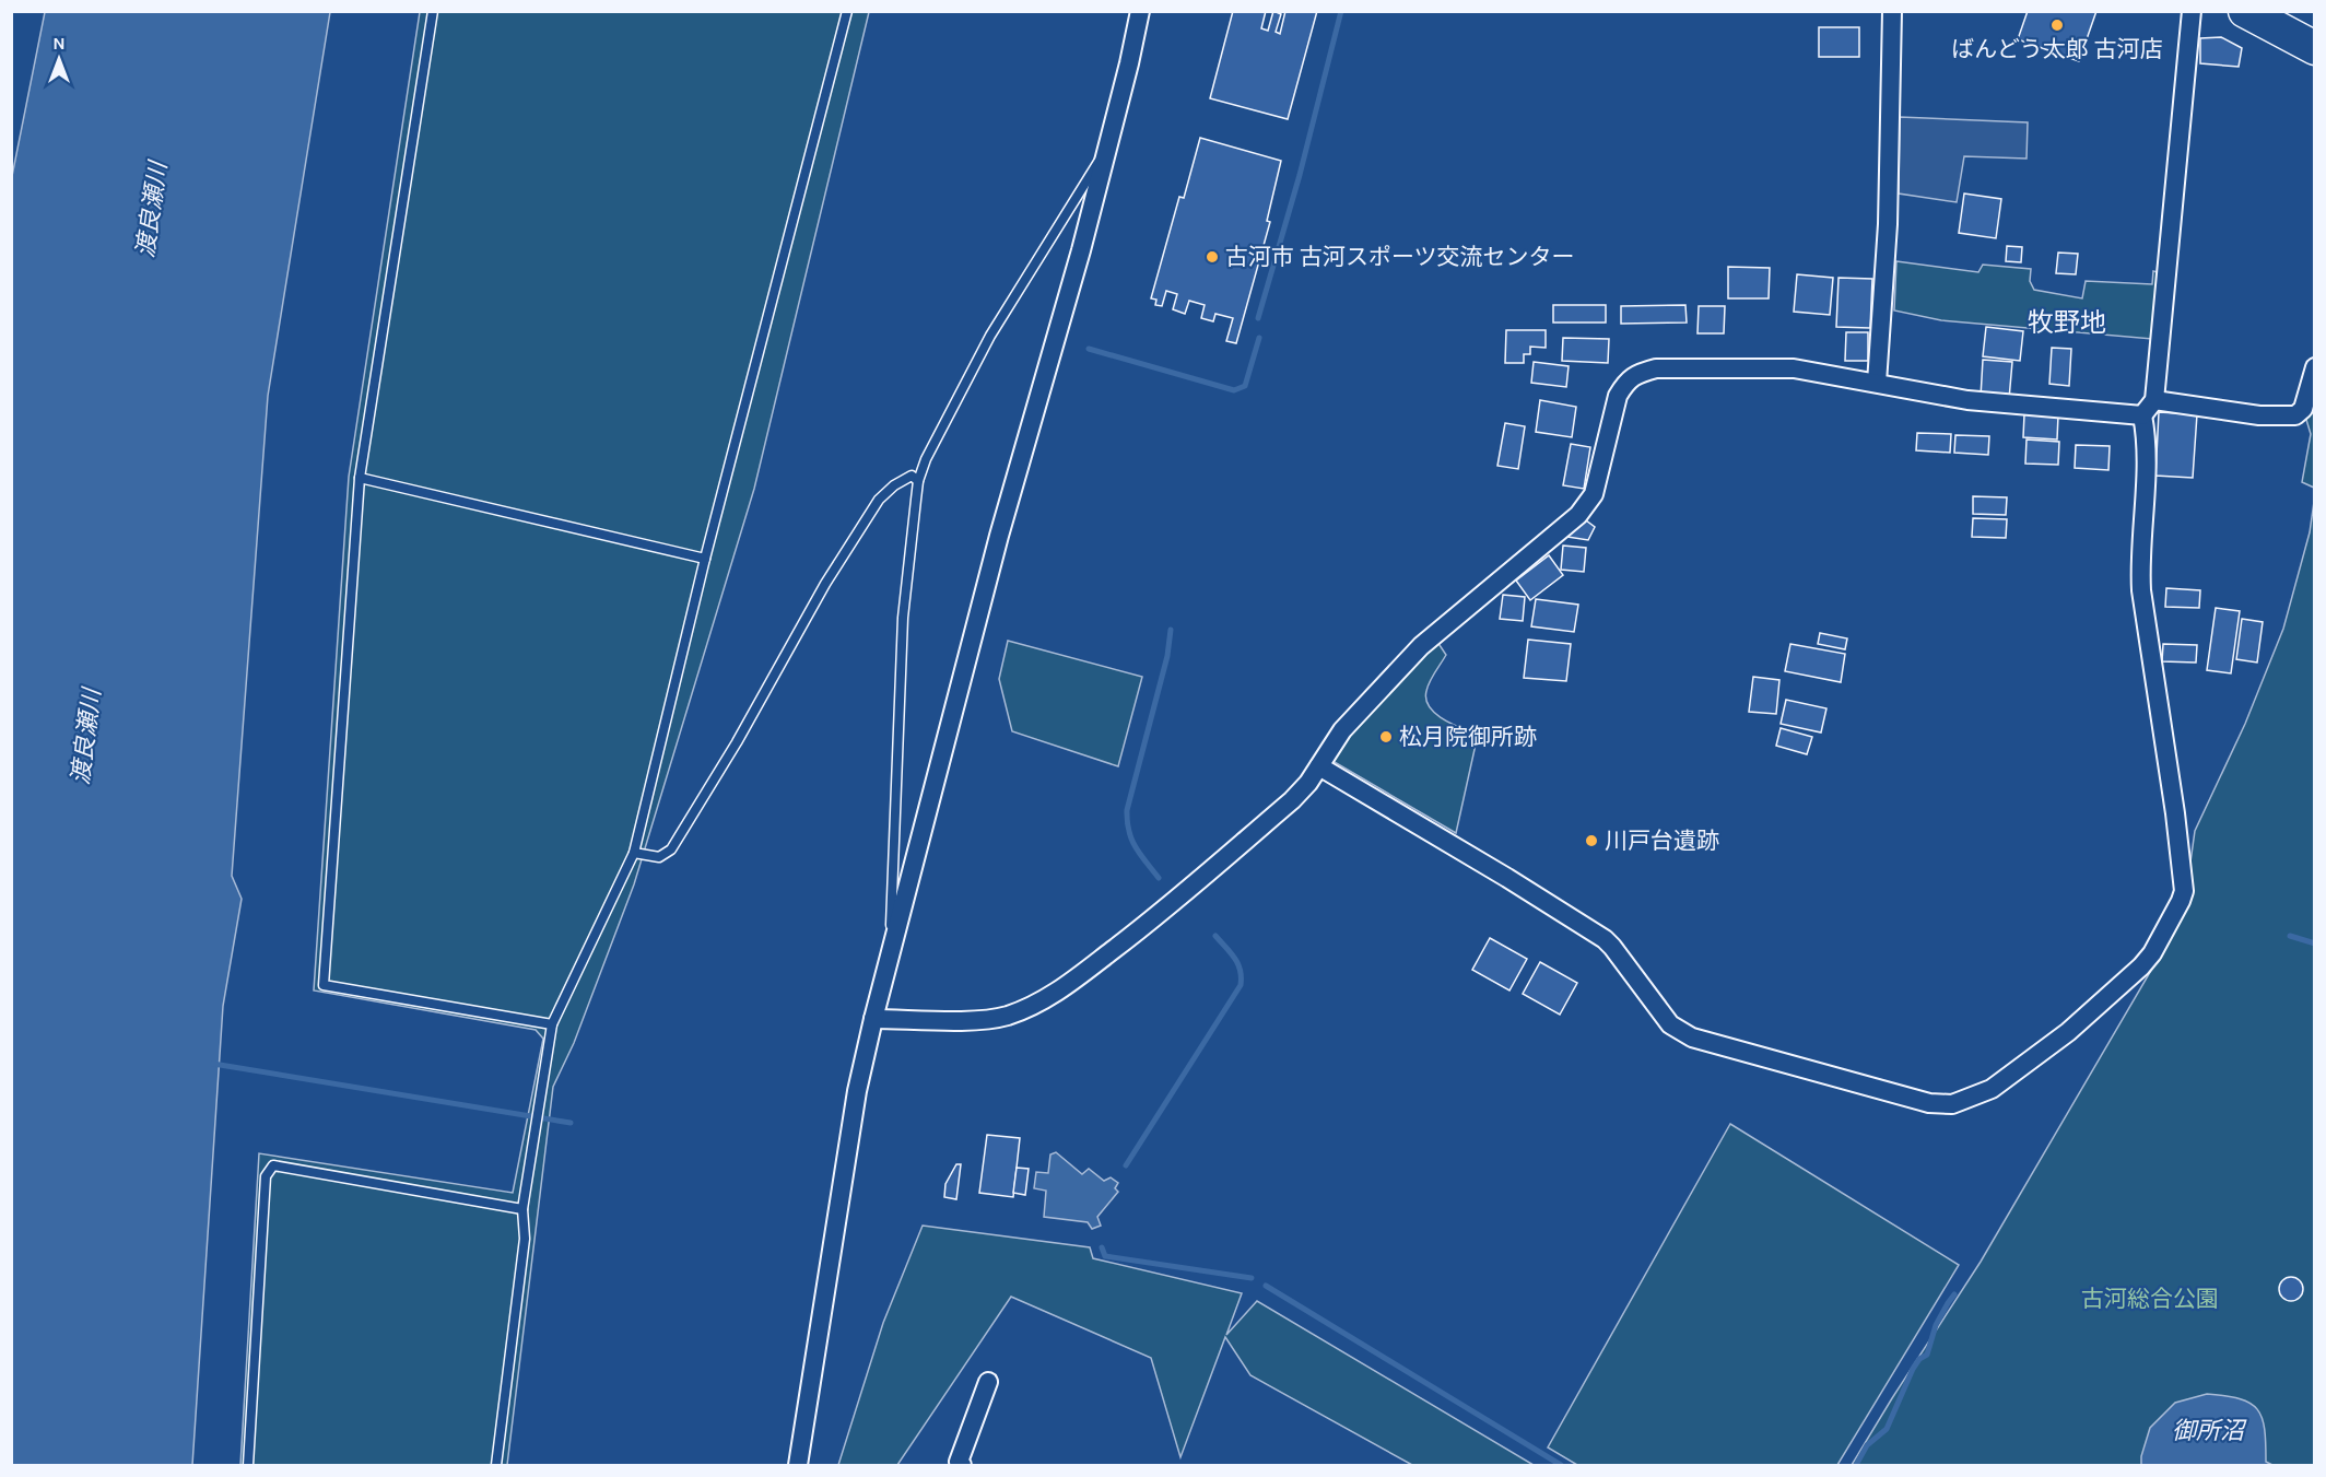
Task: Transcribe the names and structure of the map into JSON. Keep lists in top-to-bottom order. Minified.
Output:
{"districts":["牧野地"],"water":["渡良瀬川","御所沼"],"parks":["古河総合公園"],"places":["ばんどう太郎 古河店","古河市 古河スポーツ交流センター","松月院御所跡","川戸台遺跡"],"north":"top"}
